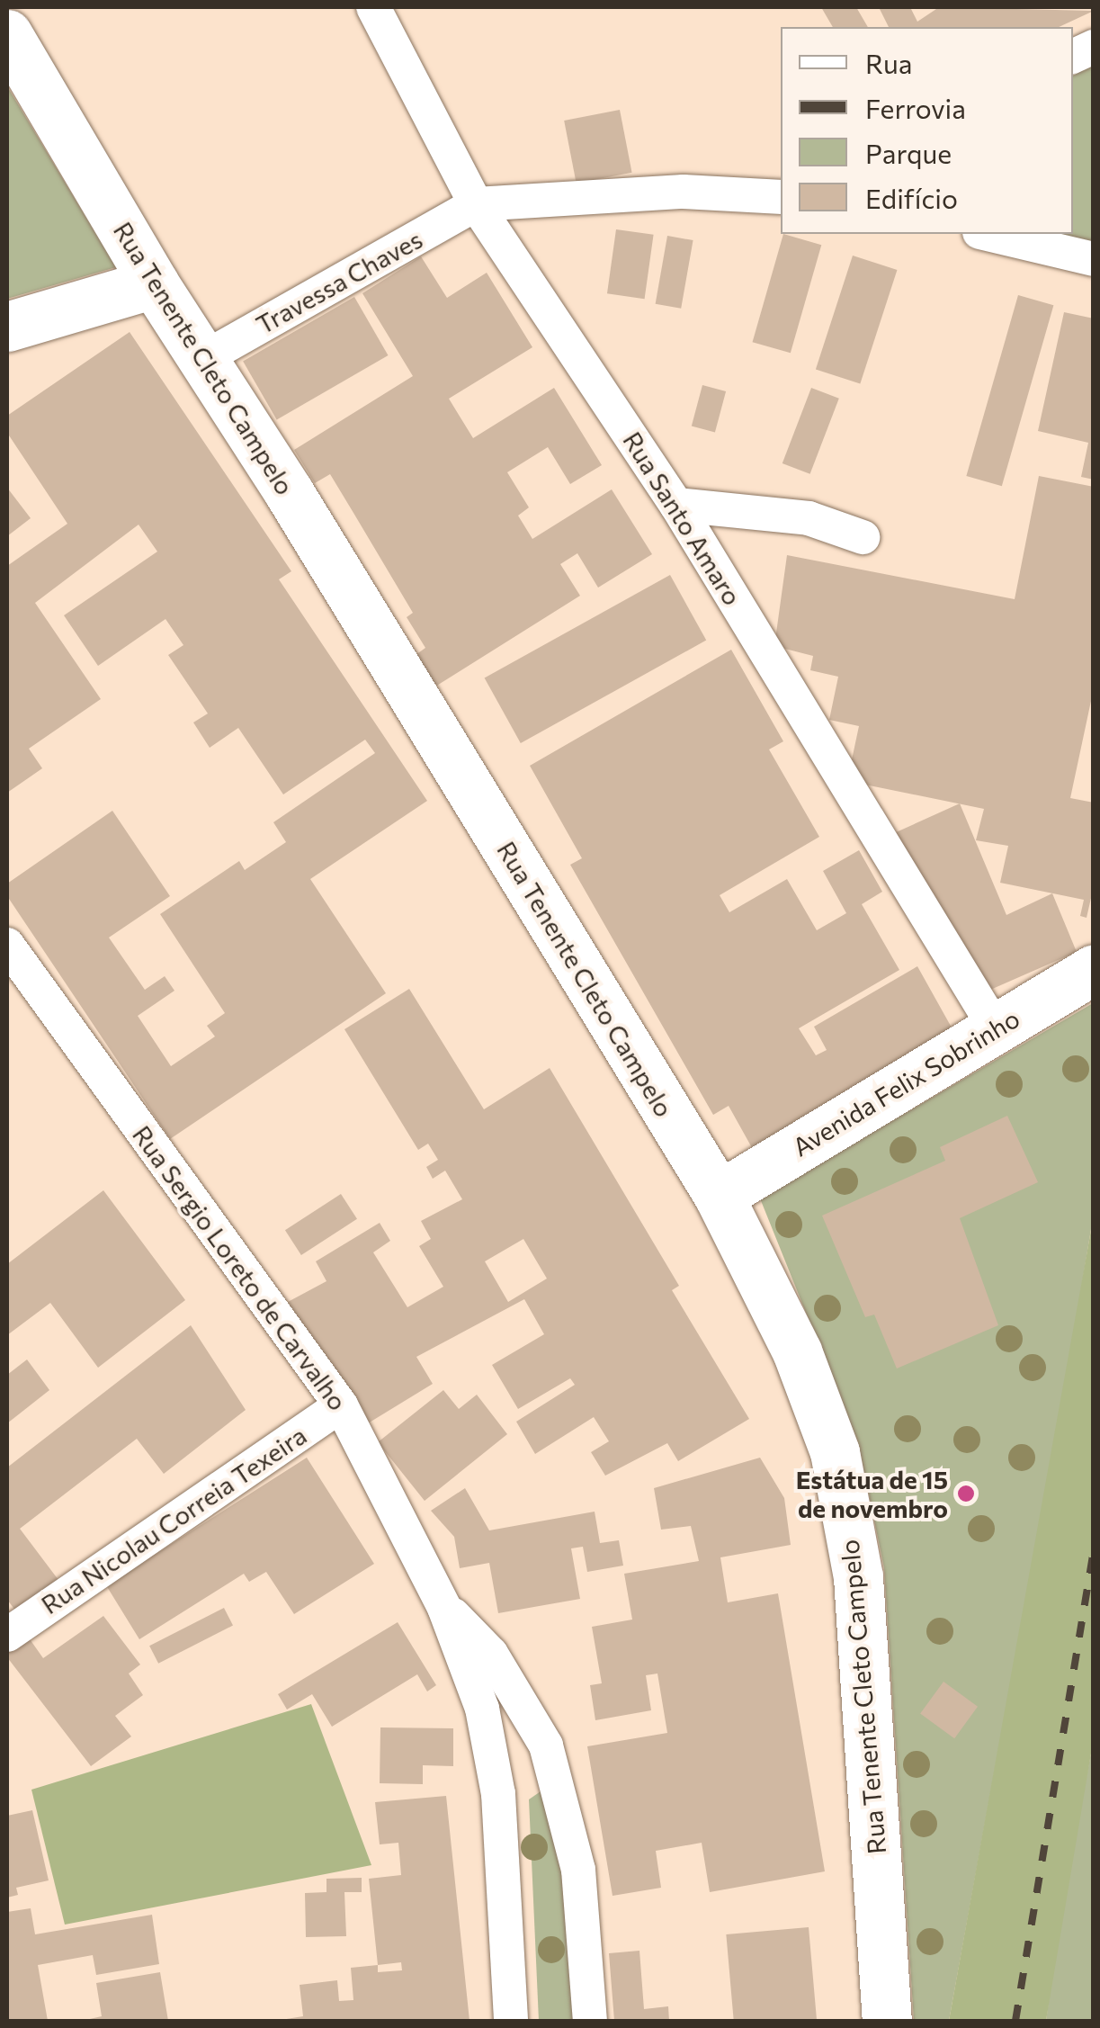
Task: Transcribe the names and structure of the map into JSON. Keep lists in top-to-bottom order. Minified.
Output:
{"streets":{"main road":["Rua Tenente Cleto Campelo","Avenida Felix Sobrinho"],"street":["Travessa Chaves","Rua Santo Amaro","Rua Sergio Loreto de Carvalho","Rua Nicolau Correia Texeira"]},"crossings":[["Travessa Chaves","Rua Tenente Cleto Campelo"],["Travessa Chaves","Rua Santo Amaro"],["Rua Tenente Cleto Campelo","Avenida Felix Sobrinho"],["Rua Santo Amaro","Avenida Felix Sobrinho"],["Rua Sergio Loreto de Carvalho","Rua Nicolau Correia Texeira"]],"places":["Estátua de 15 de novembro"],"legend":["Rua","Ferrovia","Parque","Edifício"]}
